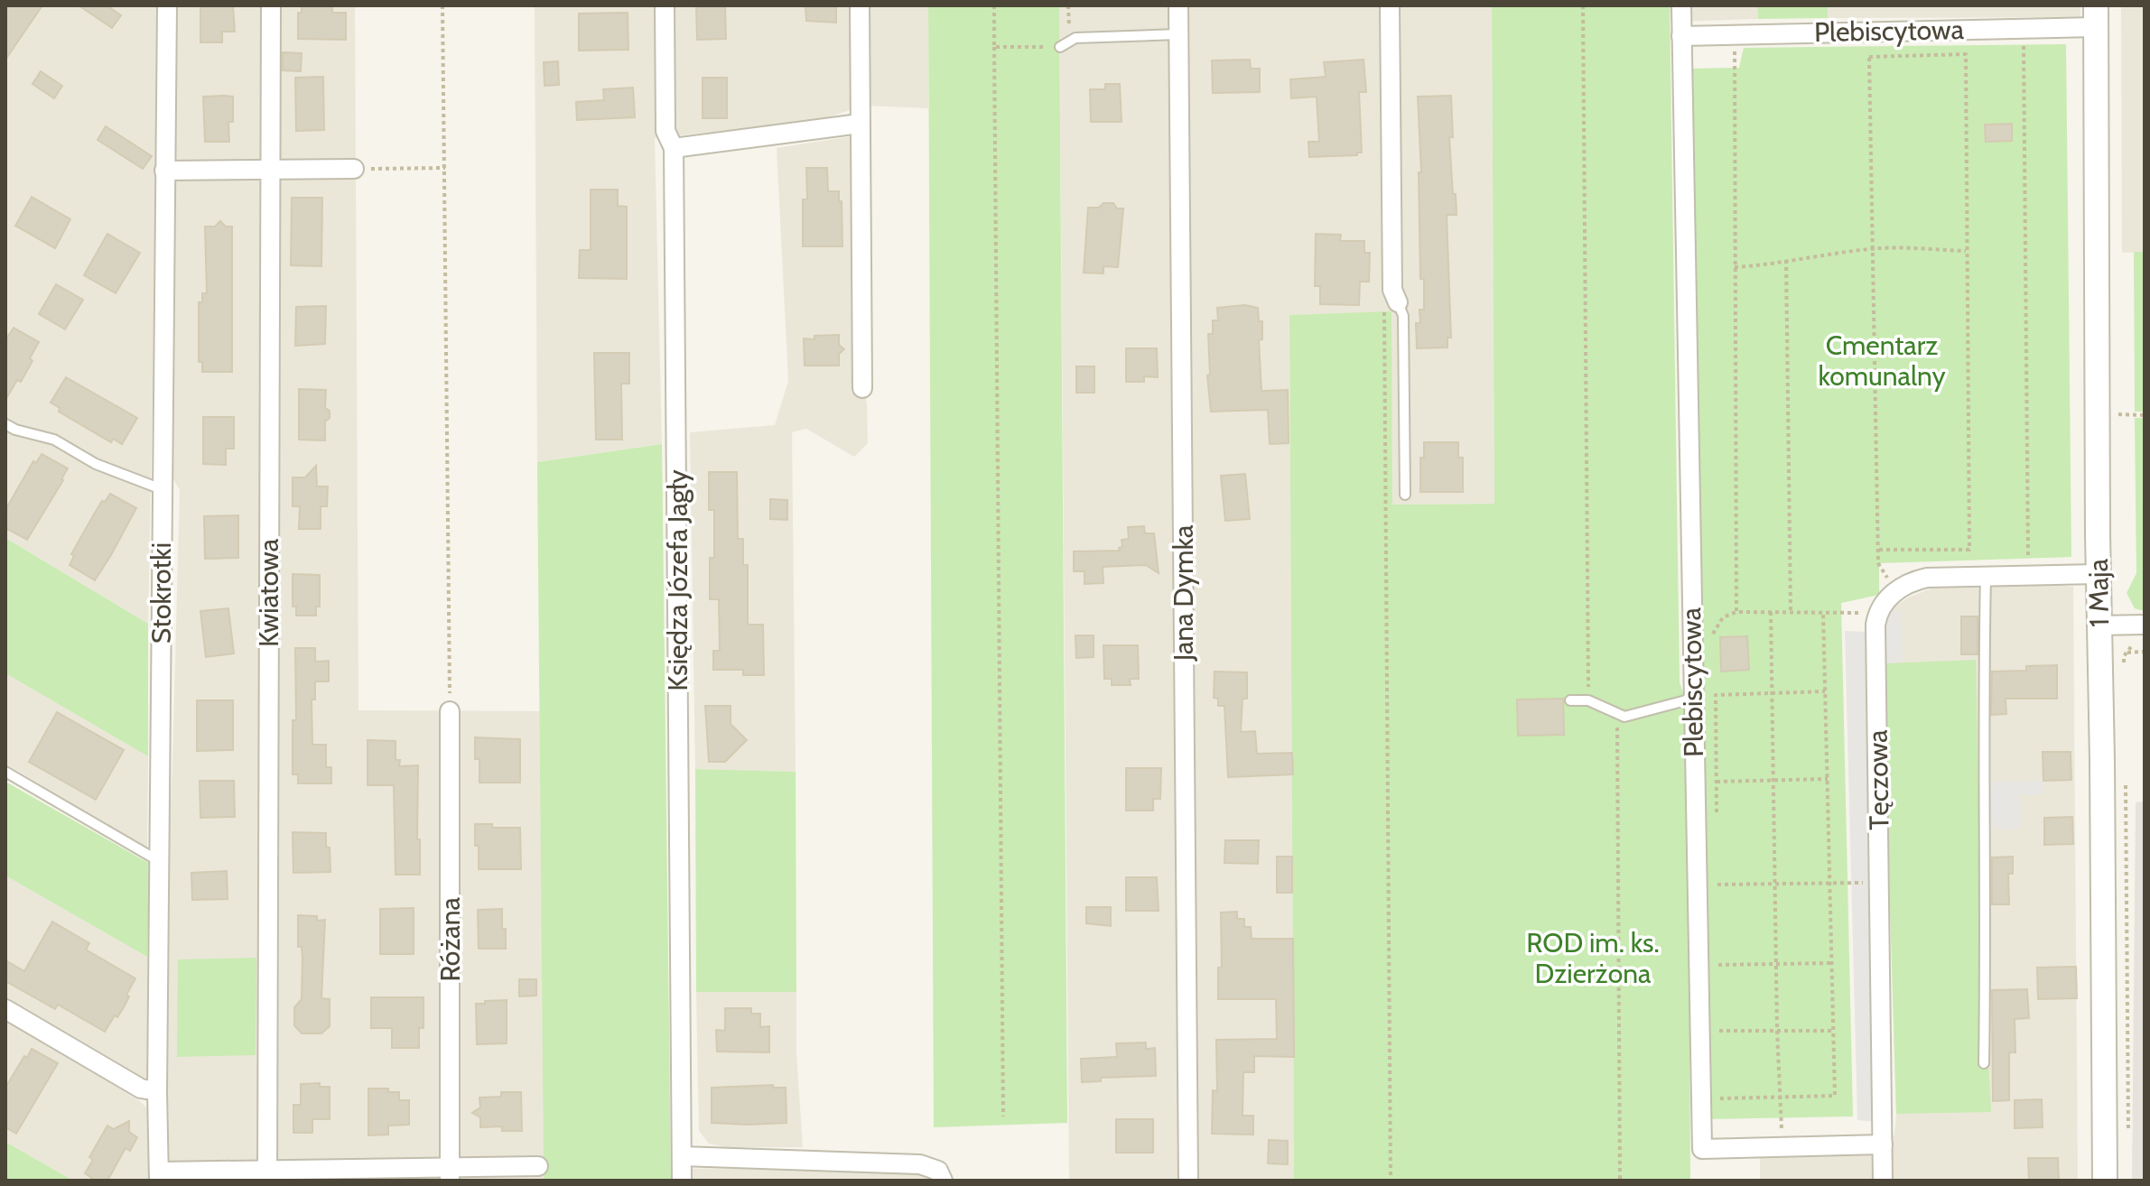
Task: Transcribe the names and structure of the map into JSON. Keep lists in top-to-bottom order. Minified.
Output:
{"streets":{"street":["Plebiscytowa","Księdza Józefa Jagły","Stokrotki","Kwiatowa","Jana Dymka","1 Maja","Tęczowa","Różana"]},"crossings":[["Plebiscytowa","1 Maja"],["Plebiscytowa","Tęczowa"]],"parks":["Cmentarz komunalny","ROD im. ks. Dzierżona"]}
